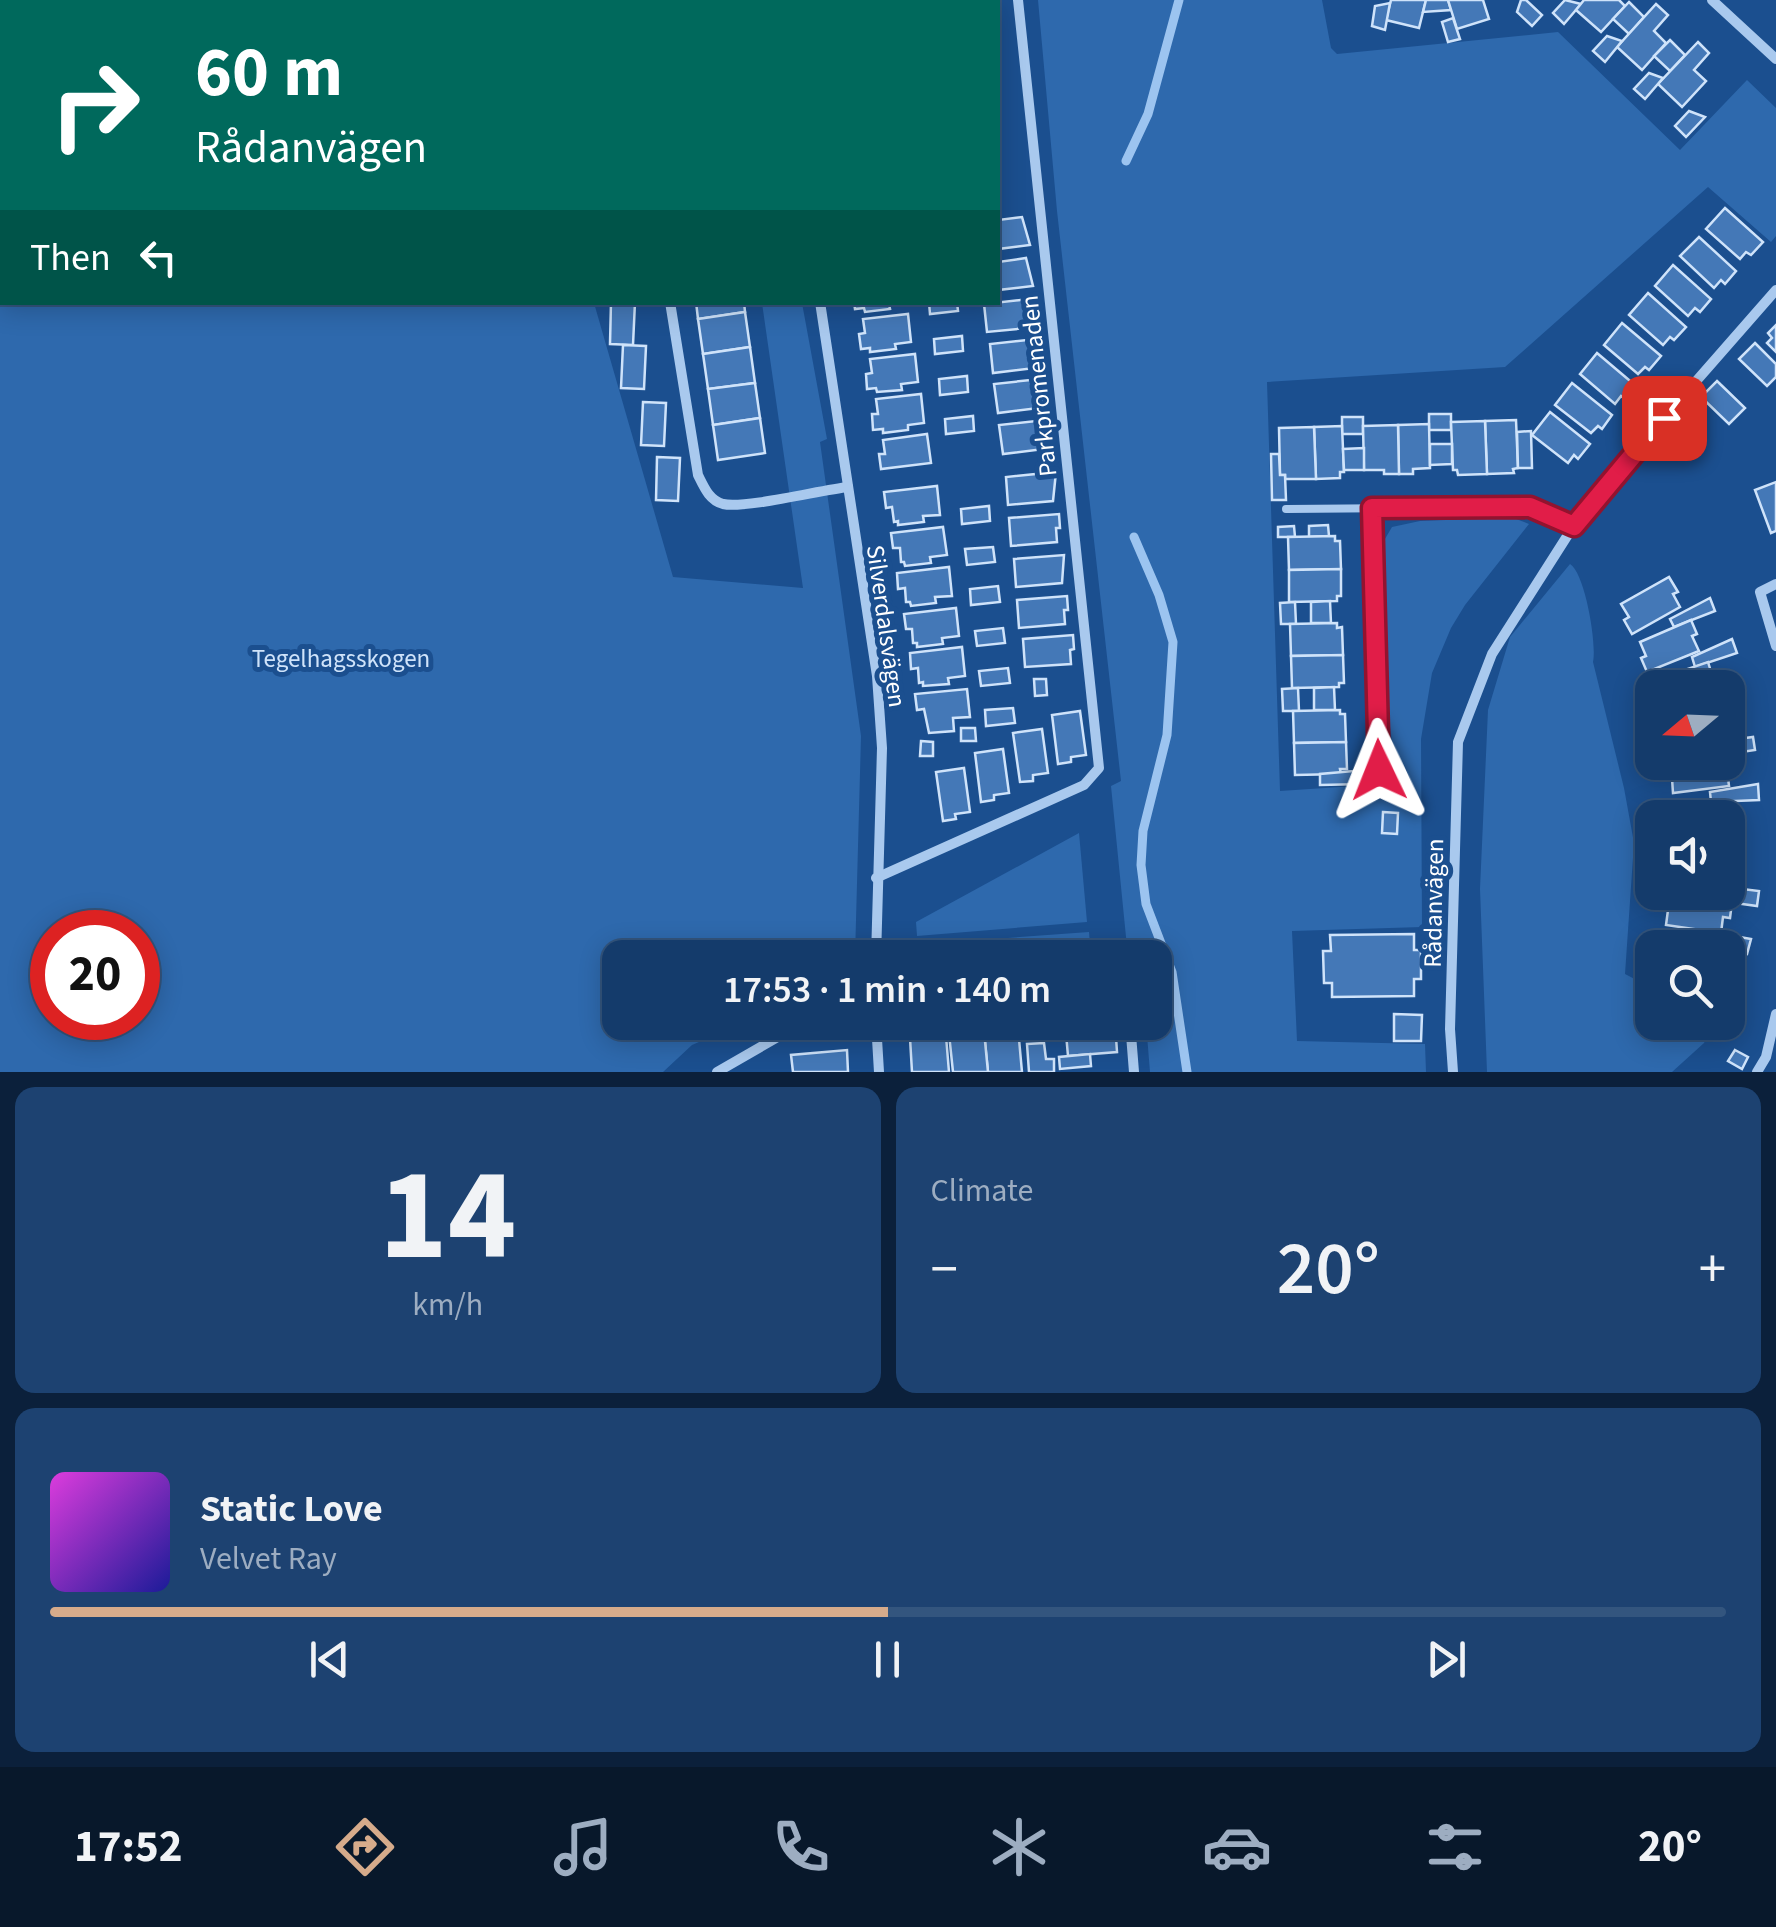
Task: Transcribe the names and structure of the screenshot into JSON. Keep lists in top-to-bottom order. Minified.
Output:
{"streets":{"street":["Parkpromenaden","Silverdalsvägen","Rådanvägen"]},"crossings":[["Parkpromenaden","Silverdalsvägen"]],"parks":["Tegelhagsskogen"],"north":"left","page":{"turn":["60 m","Rådanvägen"],"then":"Then","limit":"20","trip":"17:53 · 1 min · 140 m","tile":[["14","km/h"],"Climate"],"heat":["−","20°","+"],"song":["Static Love","Velvet Ray"],"tabs":["17:52","20°"]}}
